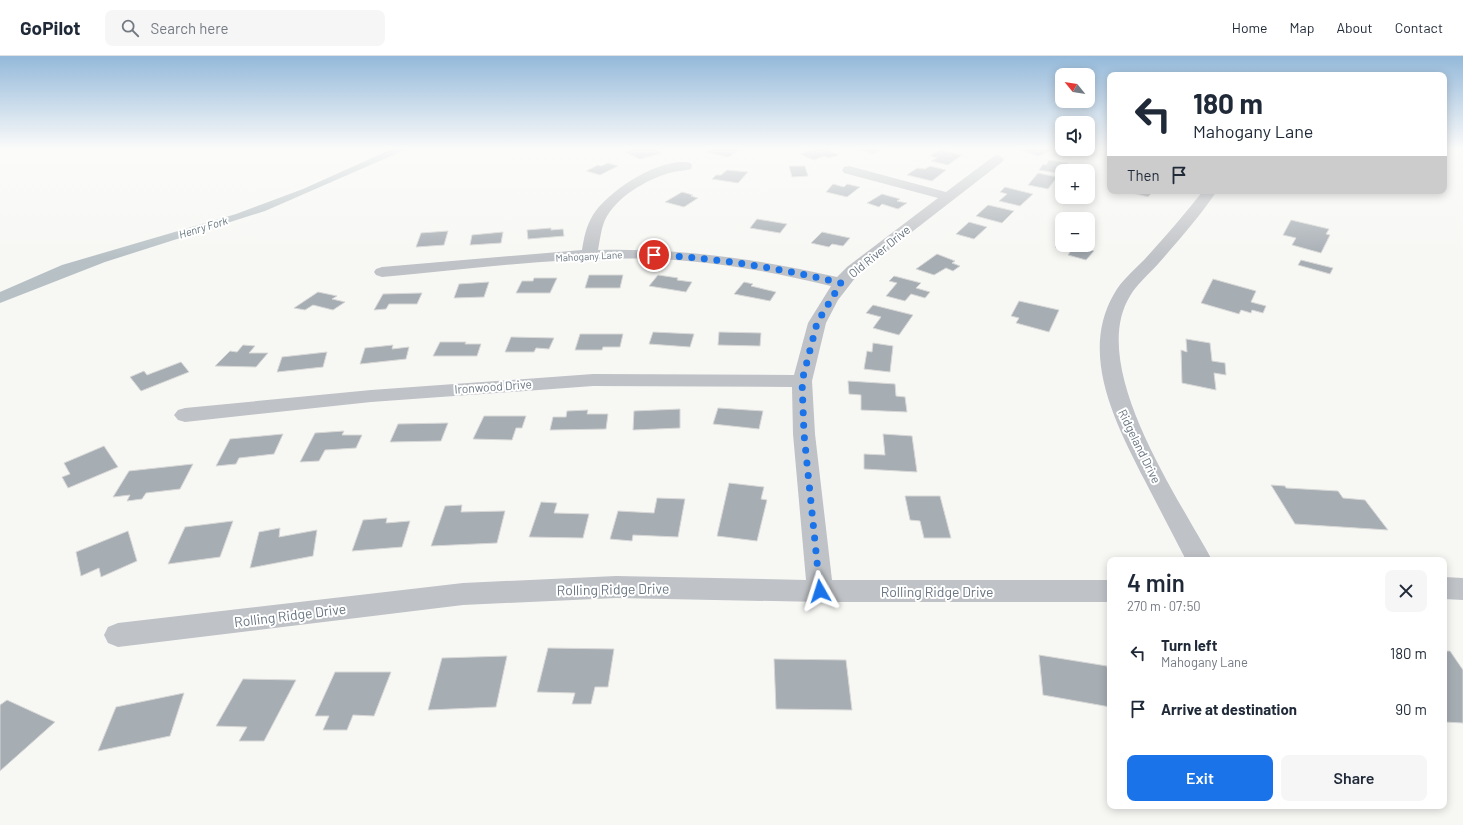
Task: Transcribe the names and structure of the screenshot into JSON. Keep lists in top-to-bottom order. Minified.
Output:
{"streets":{"street":["Old River Drive","Mahogany Lane","Ironwood Drive","Ridgeland Drive","Rolling Ridge Drive"]},"crossings":[["Old River Drive","Mahogany Lane"],["Old River Drive","Ironwood Drive"],["Old River Drive","Rolling Ridge Drive"]],"water":["Henry Fork"],"north":"top left","page":{"header":"GoPilot","search":"Search here","nav":["Home","Map","About","Contact"],"map_buttons":["+","−"],"turn":["180 m","Mahogany Lane"],"then":"Then","heading":["4 min","270 m · 07:50"],"list":[{"name":"Turn left","note":"Mahogany Lane","value":"180 m"},{"name":"Arrive at destination","value":"90 m"}],"buttons":["Exit","Share"]}}
